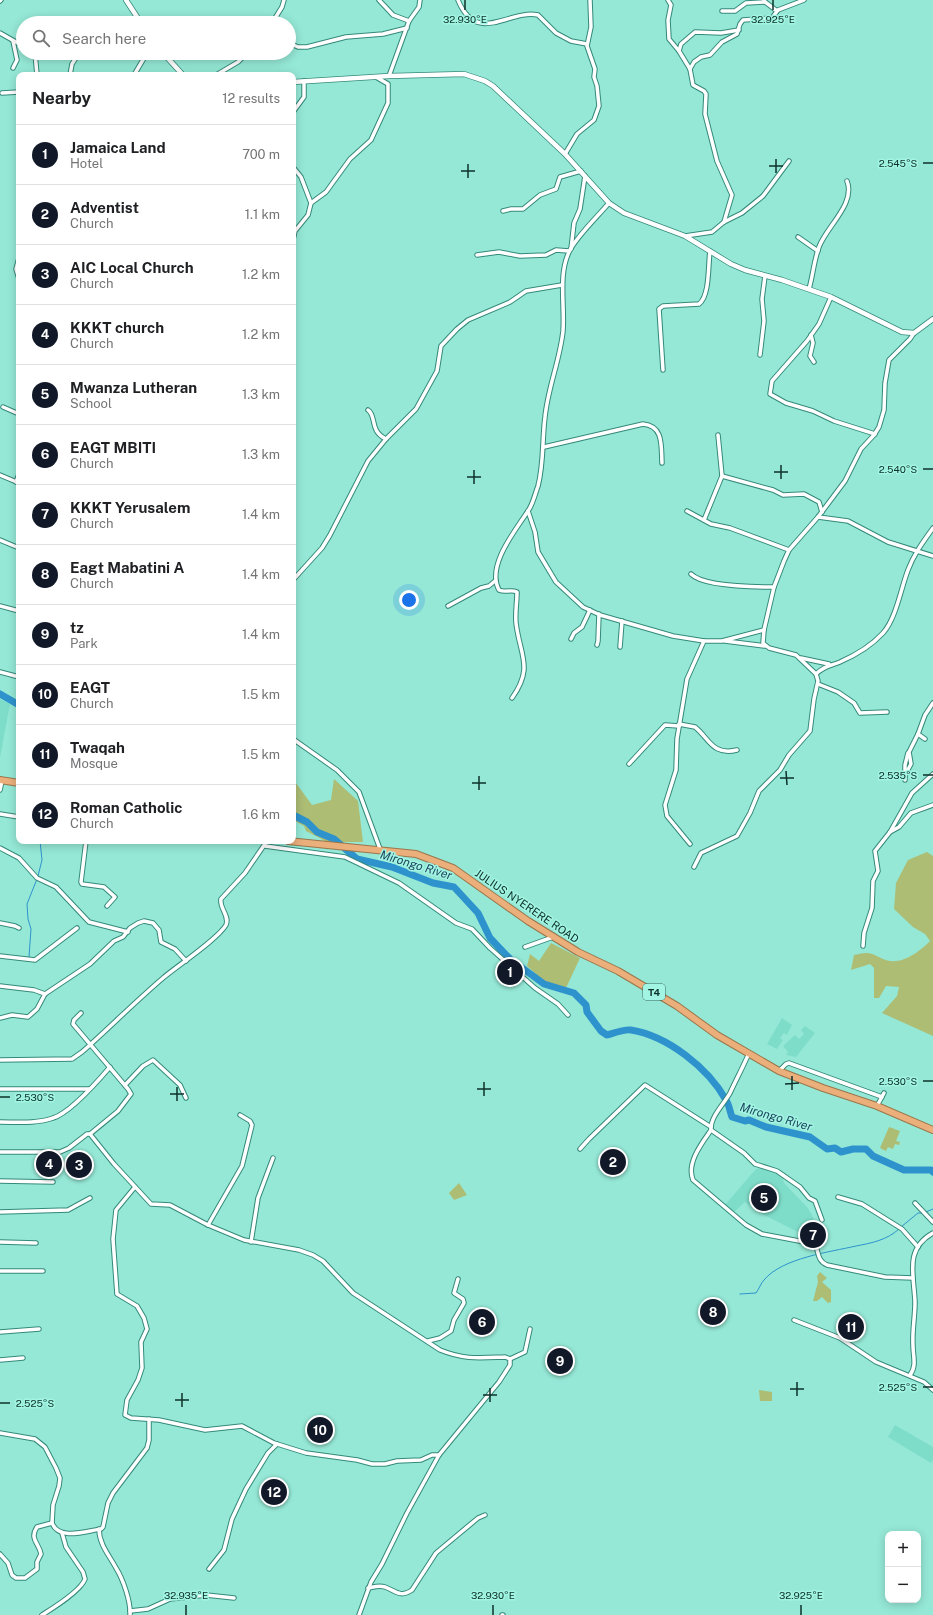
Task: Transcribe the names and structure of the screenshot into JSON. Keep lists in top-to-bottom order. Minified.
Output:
{"streets":{"highway":["JULIUS NYERERE ROAD","T4"]},"water":["Mirongo River"],"page":{"search":"Search here","heading":["Nearby","12 results"],"list":[{"mark":"1","name":"Jamaica Land","note":"Hotel","value":"700 m"},{"mark":"2","name":"Adventist","note":"Church","value":"1.1 km"},{"mark":"3","name":"AIC Local Church","note":"Church","value":"1.2 km"},{"mark":"4","name":"KKKT church","note":"Church","value":"1.2 km"},{"mark":"5","name":"Mwanza Lutheran","note":"School","value":"1.3 km"},{"mark":"6","name":"EAGT MBITI","note":"Church","value":"1.3 km"},{"mark":"7","name":"KKKT Yerusalem","note":"Church","value":"1.4 km"},{"mark":"8","name":"Eagt Mabatini A","note":"Church","value":"1.4 km"},{"mark":"9","name":"tz","note":"Park","value":"1.4 km"},{"mark":"10","name":"EAGT","note":"Church","value":"1.5 km"},{"mark":"11","name":"Twaqah","note":"Mosque","value":"1.5 km"},{"mark":"12","name":"Roman Catholic","note":"Church","value":"1.6 km"}],"pins":["1","2","4","3","5","7","8","6","11","9","10","12"],"map_buttons":["+","−"]},"coordinates":["32.930°E","32.925°E","2.545°S","2.540°S","2.535°S","2.530°S","2.525°S","32.935°E"]}
